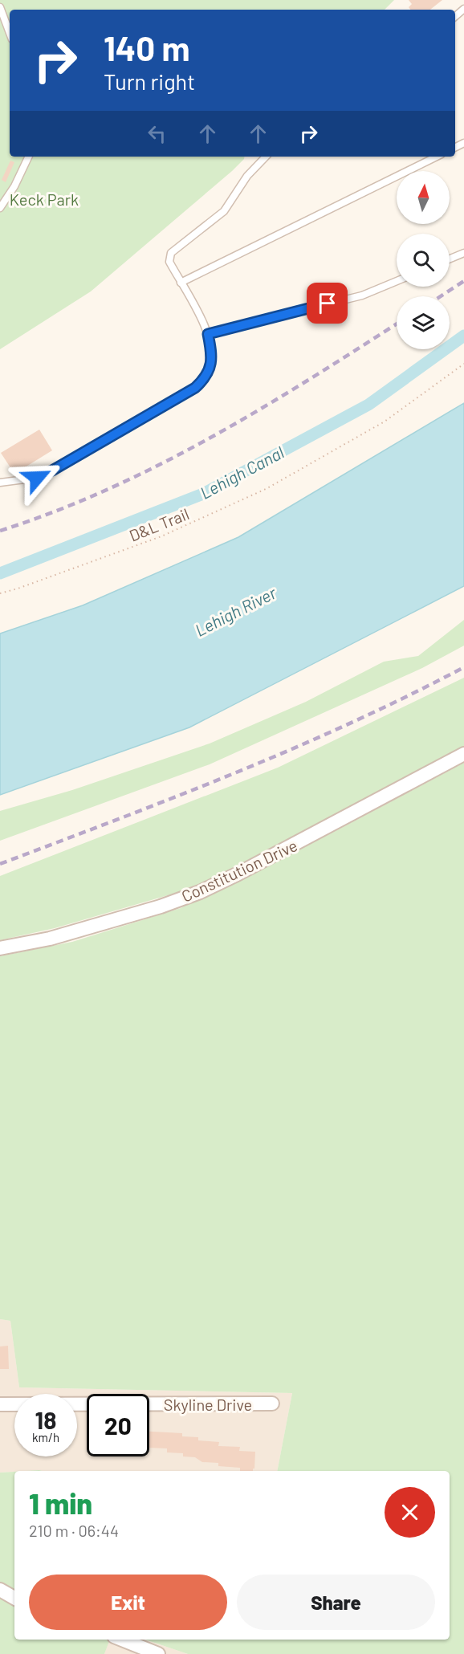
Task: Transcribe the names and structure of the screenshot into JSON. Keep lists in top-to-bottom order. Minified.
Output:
{"streets":{"street":["Constitution Drive","Skyline Drive"],"path":["D&L Trail"]},"water":["Lehigh Canal","Lehigh River"],"parks":["Keck Park"],"north":"top","page":{"turn":["140 m","Turn right"],"speed":"18 km/h","limit":"20","heading":["1 min","210 m · 06:44"],"buttons":["Exit","Share"]}}
